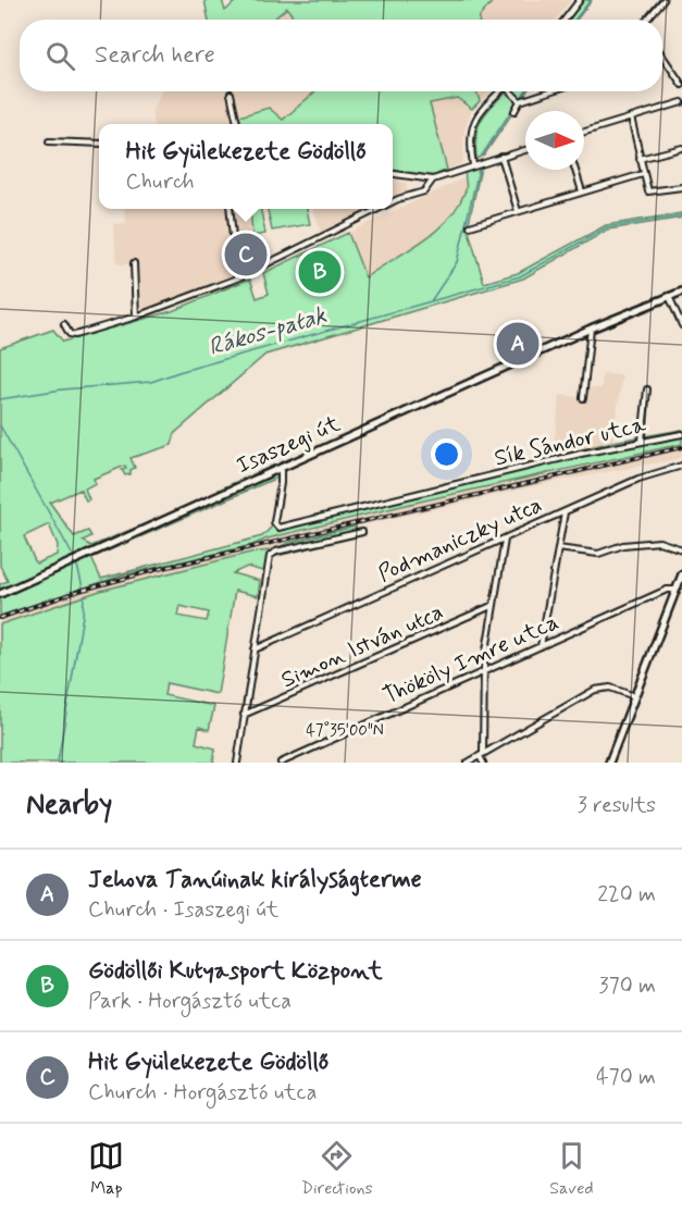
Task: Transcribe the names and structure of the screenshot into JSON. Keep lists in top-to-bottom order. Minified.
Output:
{"streets":{"main road":["Isaszegi út"],"street":["Sík Sándor utca","Podmaniczky utca","Simon István utca","Thököly Imre utca"]},"crossings":[["Sík Sándor utca","Isaszegi út"]],"water":["Rákos-patak"],"north":"right","page":{"search":"Search here","popup":["Hit Gyülekezete Gödöllő","Church"],"pins":["C","B","A"],"heading":["Nearby","3 results"],"list":[{"mark":"A","name":"Jehova Tanúinak királyságterme","note":"Church · Isaszegi út","value":"220 m"},{"mark":"B","name":"Gödöllői Kutyasport Központ","note":"Park · Horgásztó utca","value":"370 m"},{"mark":"C","name":"Hit Gyülekezete Gödöllő","note":"Church · Horgásztó utca","value":"470 m"}],"nav":["Map","Directions","Saved"]},"coordinates":["47°35'00\"N"]}
